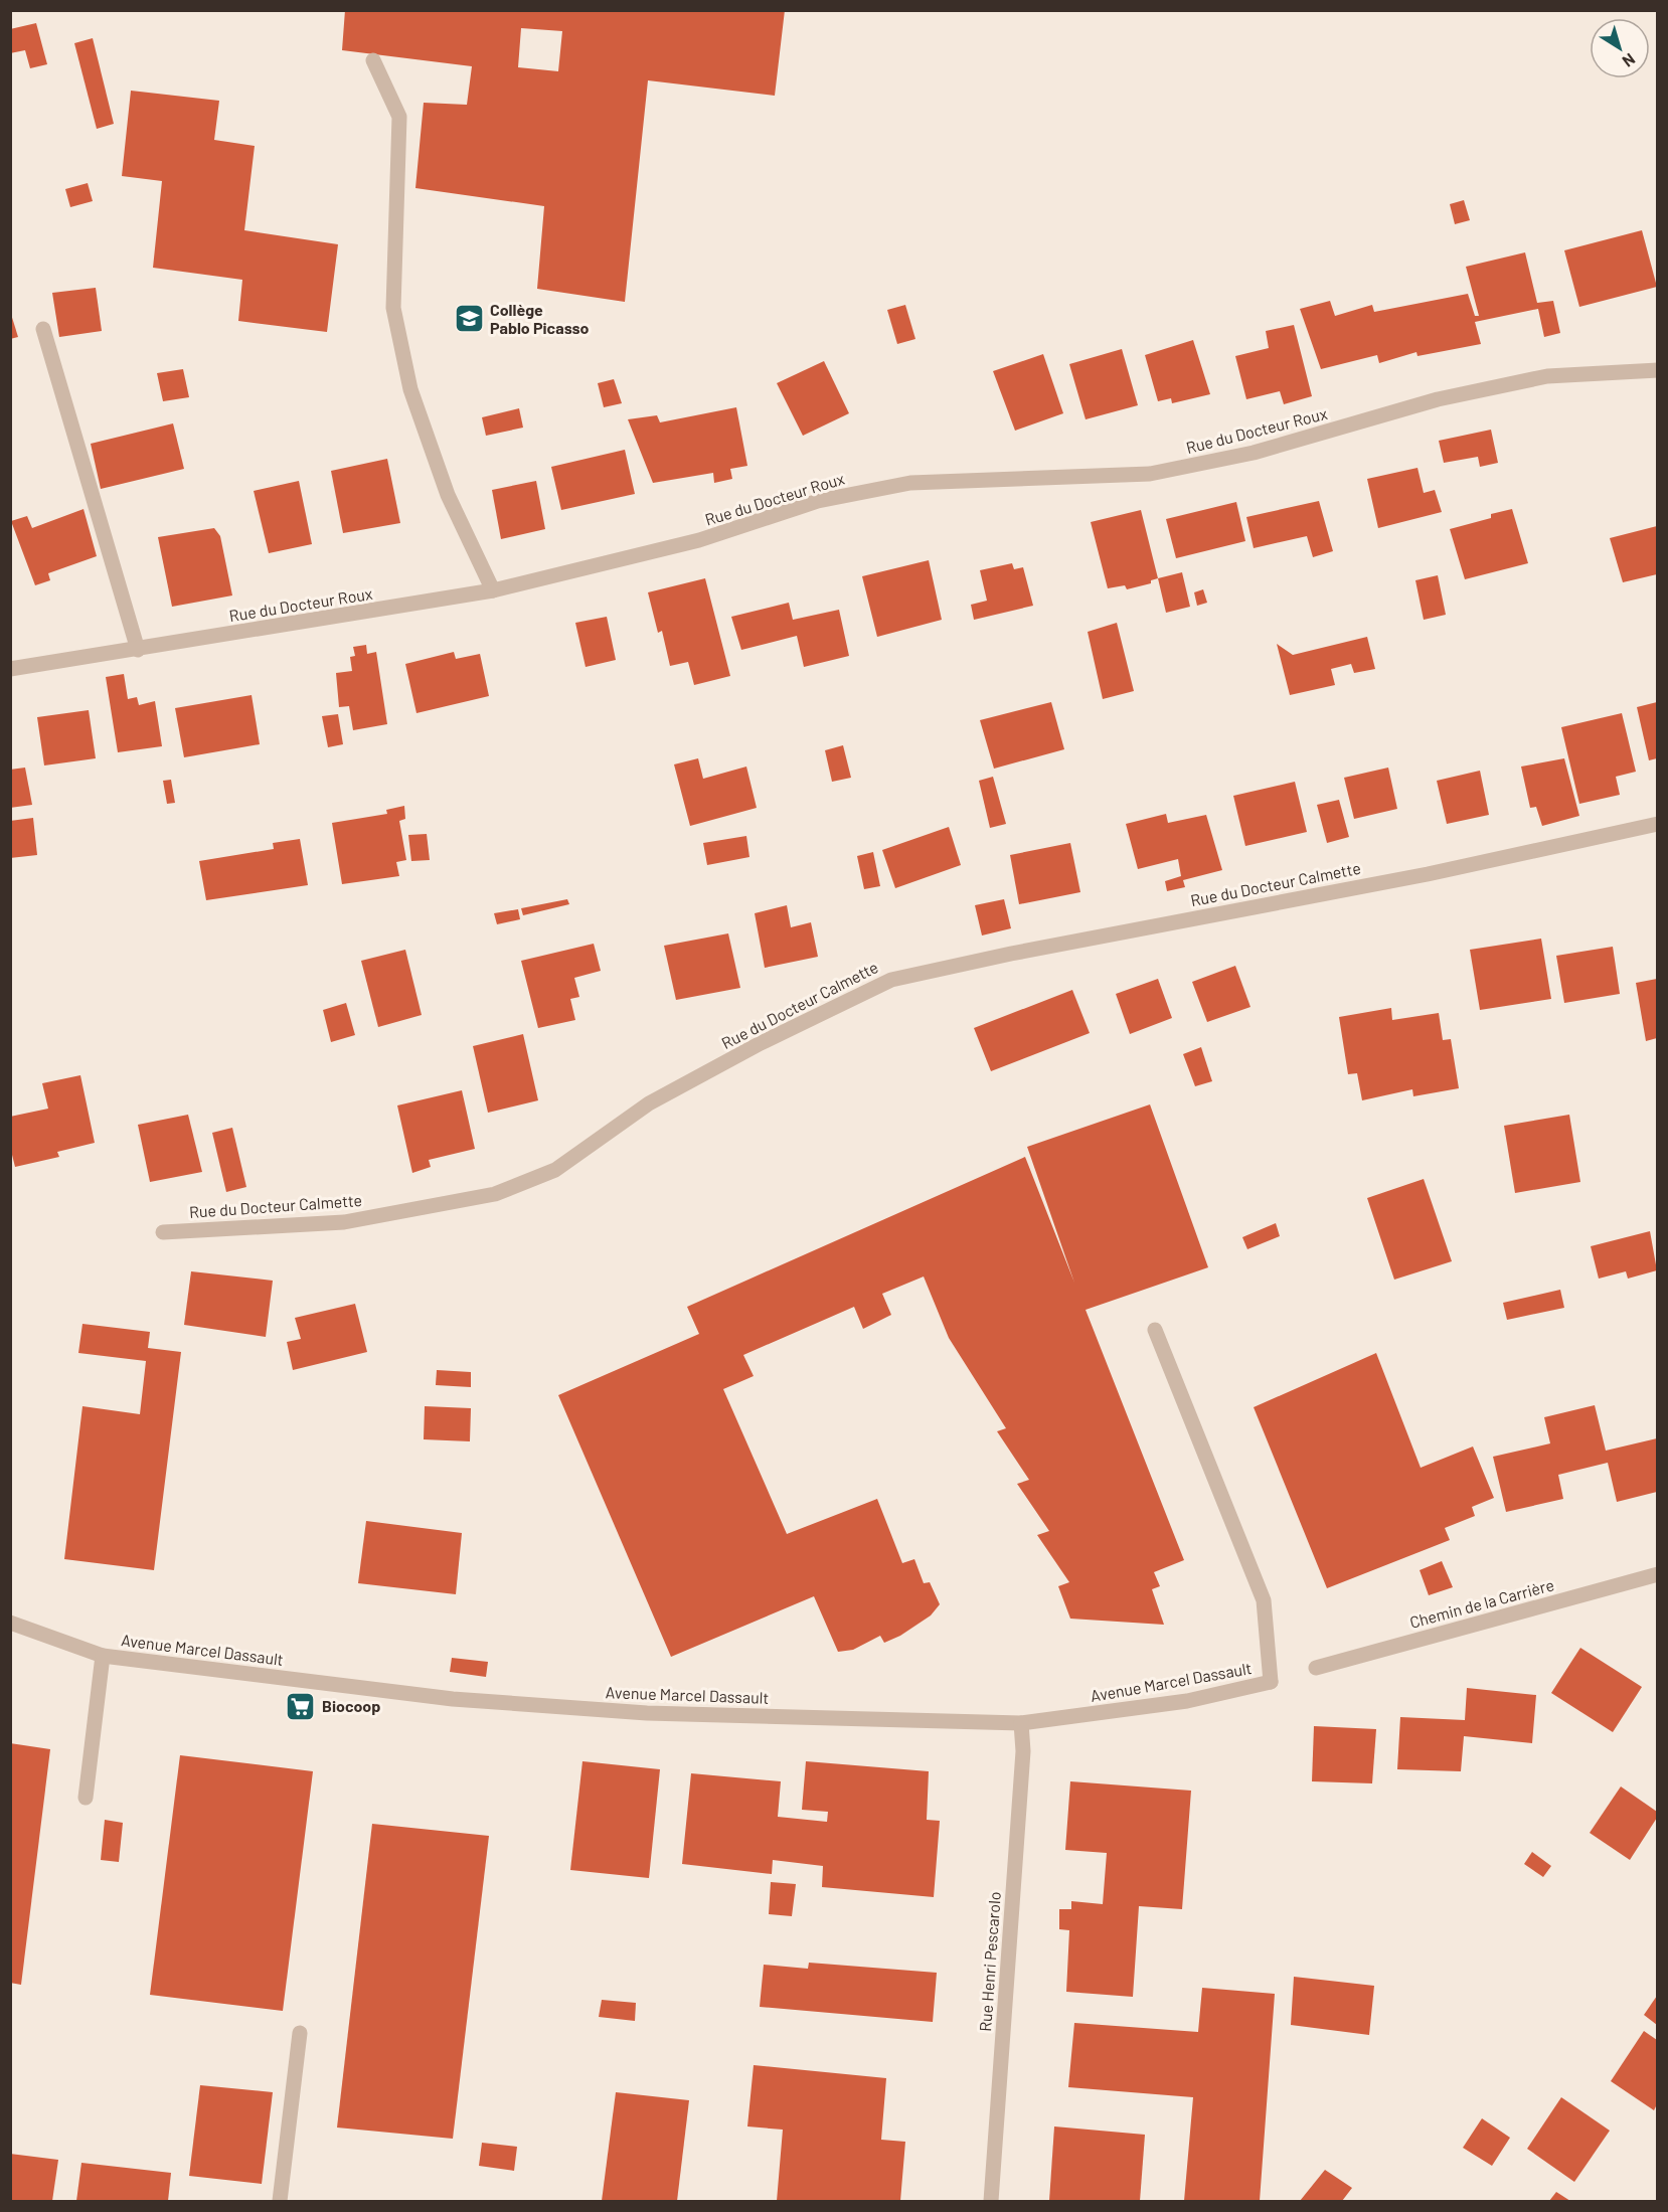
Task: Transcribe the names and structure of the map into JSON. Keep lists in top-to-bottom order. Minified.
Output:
{"streets":{"street":["Rue du Docteur Roux","Rue du Docteur Calmette","Chemin de la Carrière","Avenue Marcel Dassault","Rue Henri Pescarolo"]},"crossings":[["Avenue Marcel Dassault","Rue Henri Pescarolo"]],"places":{"school or university":["Collège Pablo Picasso"],"supermarket":["Biocoop"]},"north":"bottom right"}
